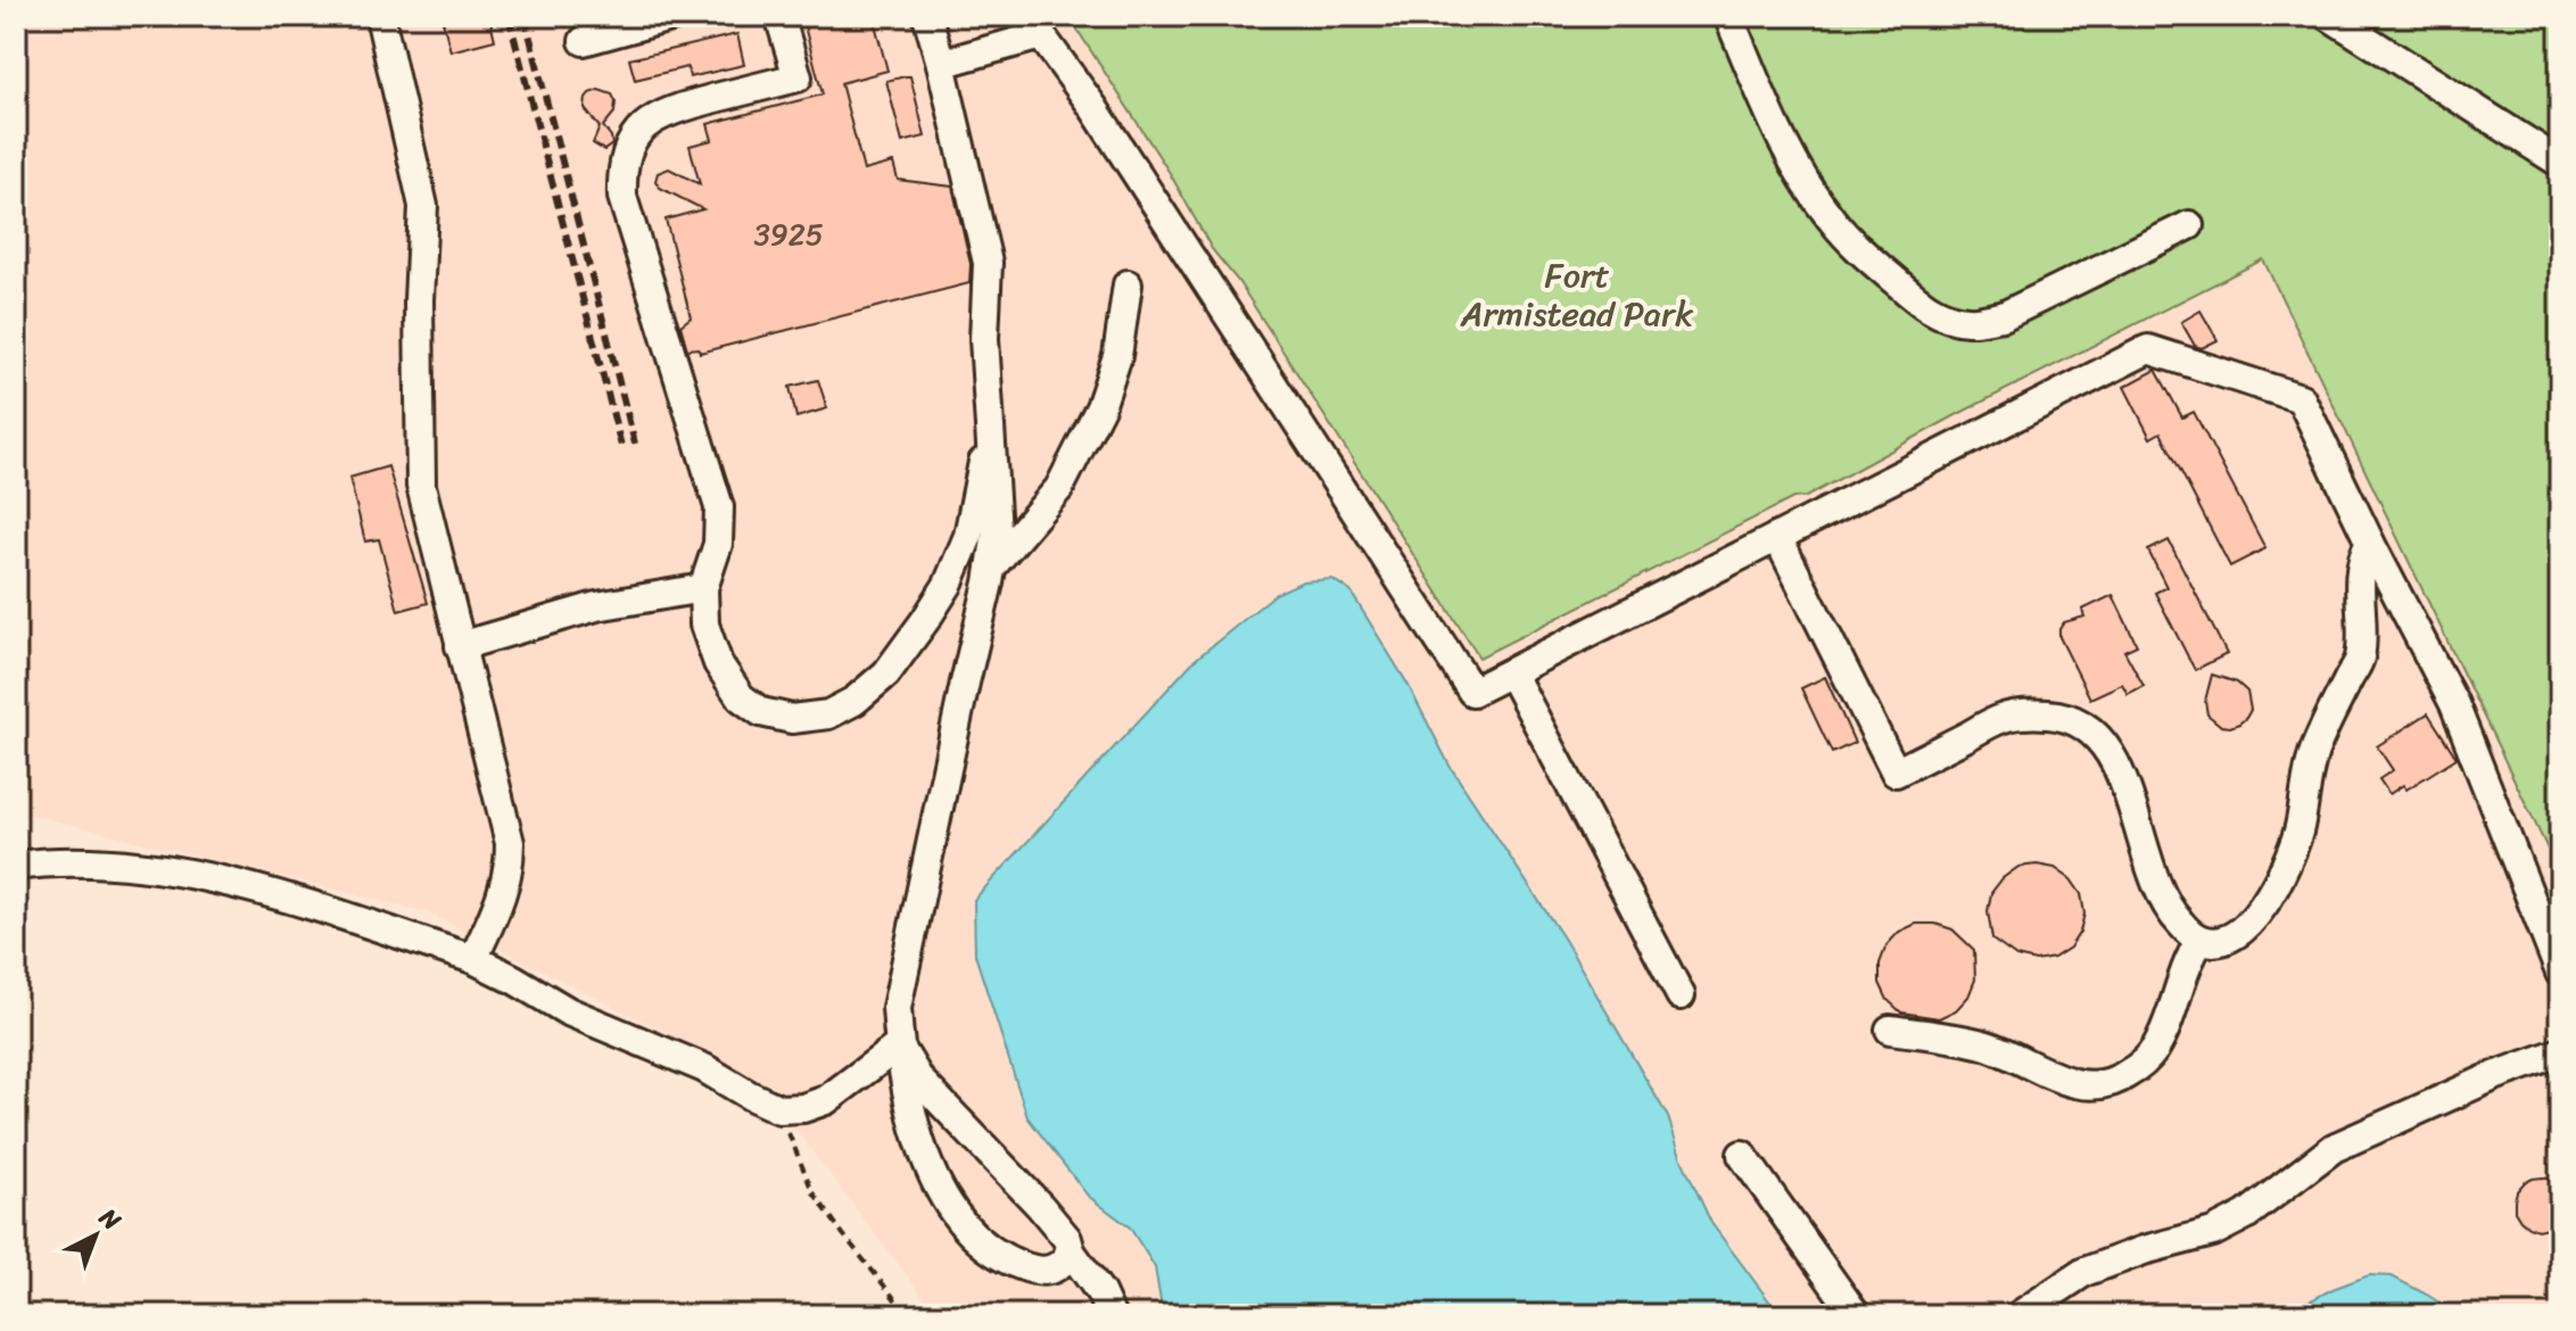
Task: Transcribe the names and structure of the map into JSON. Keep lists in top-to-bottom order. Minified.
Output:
{"parks":["Fort Armistead Park"],"house_numbers":["3925"],"north":"top right"}
